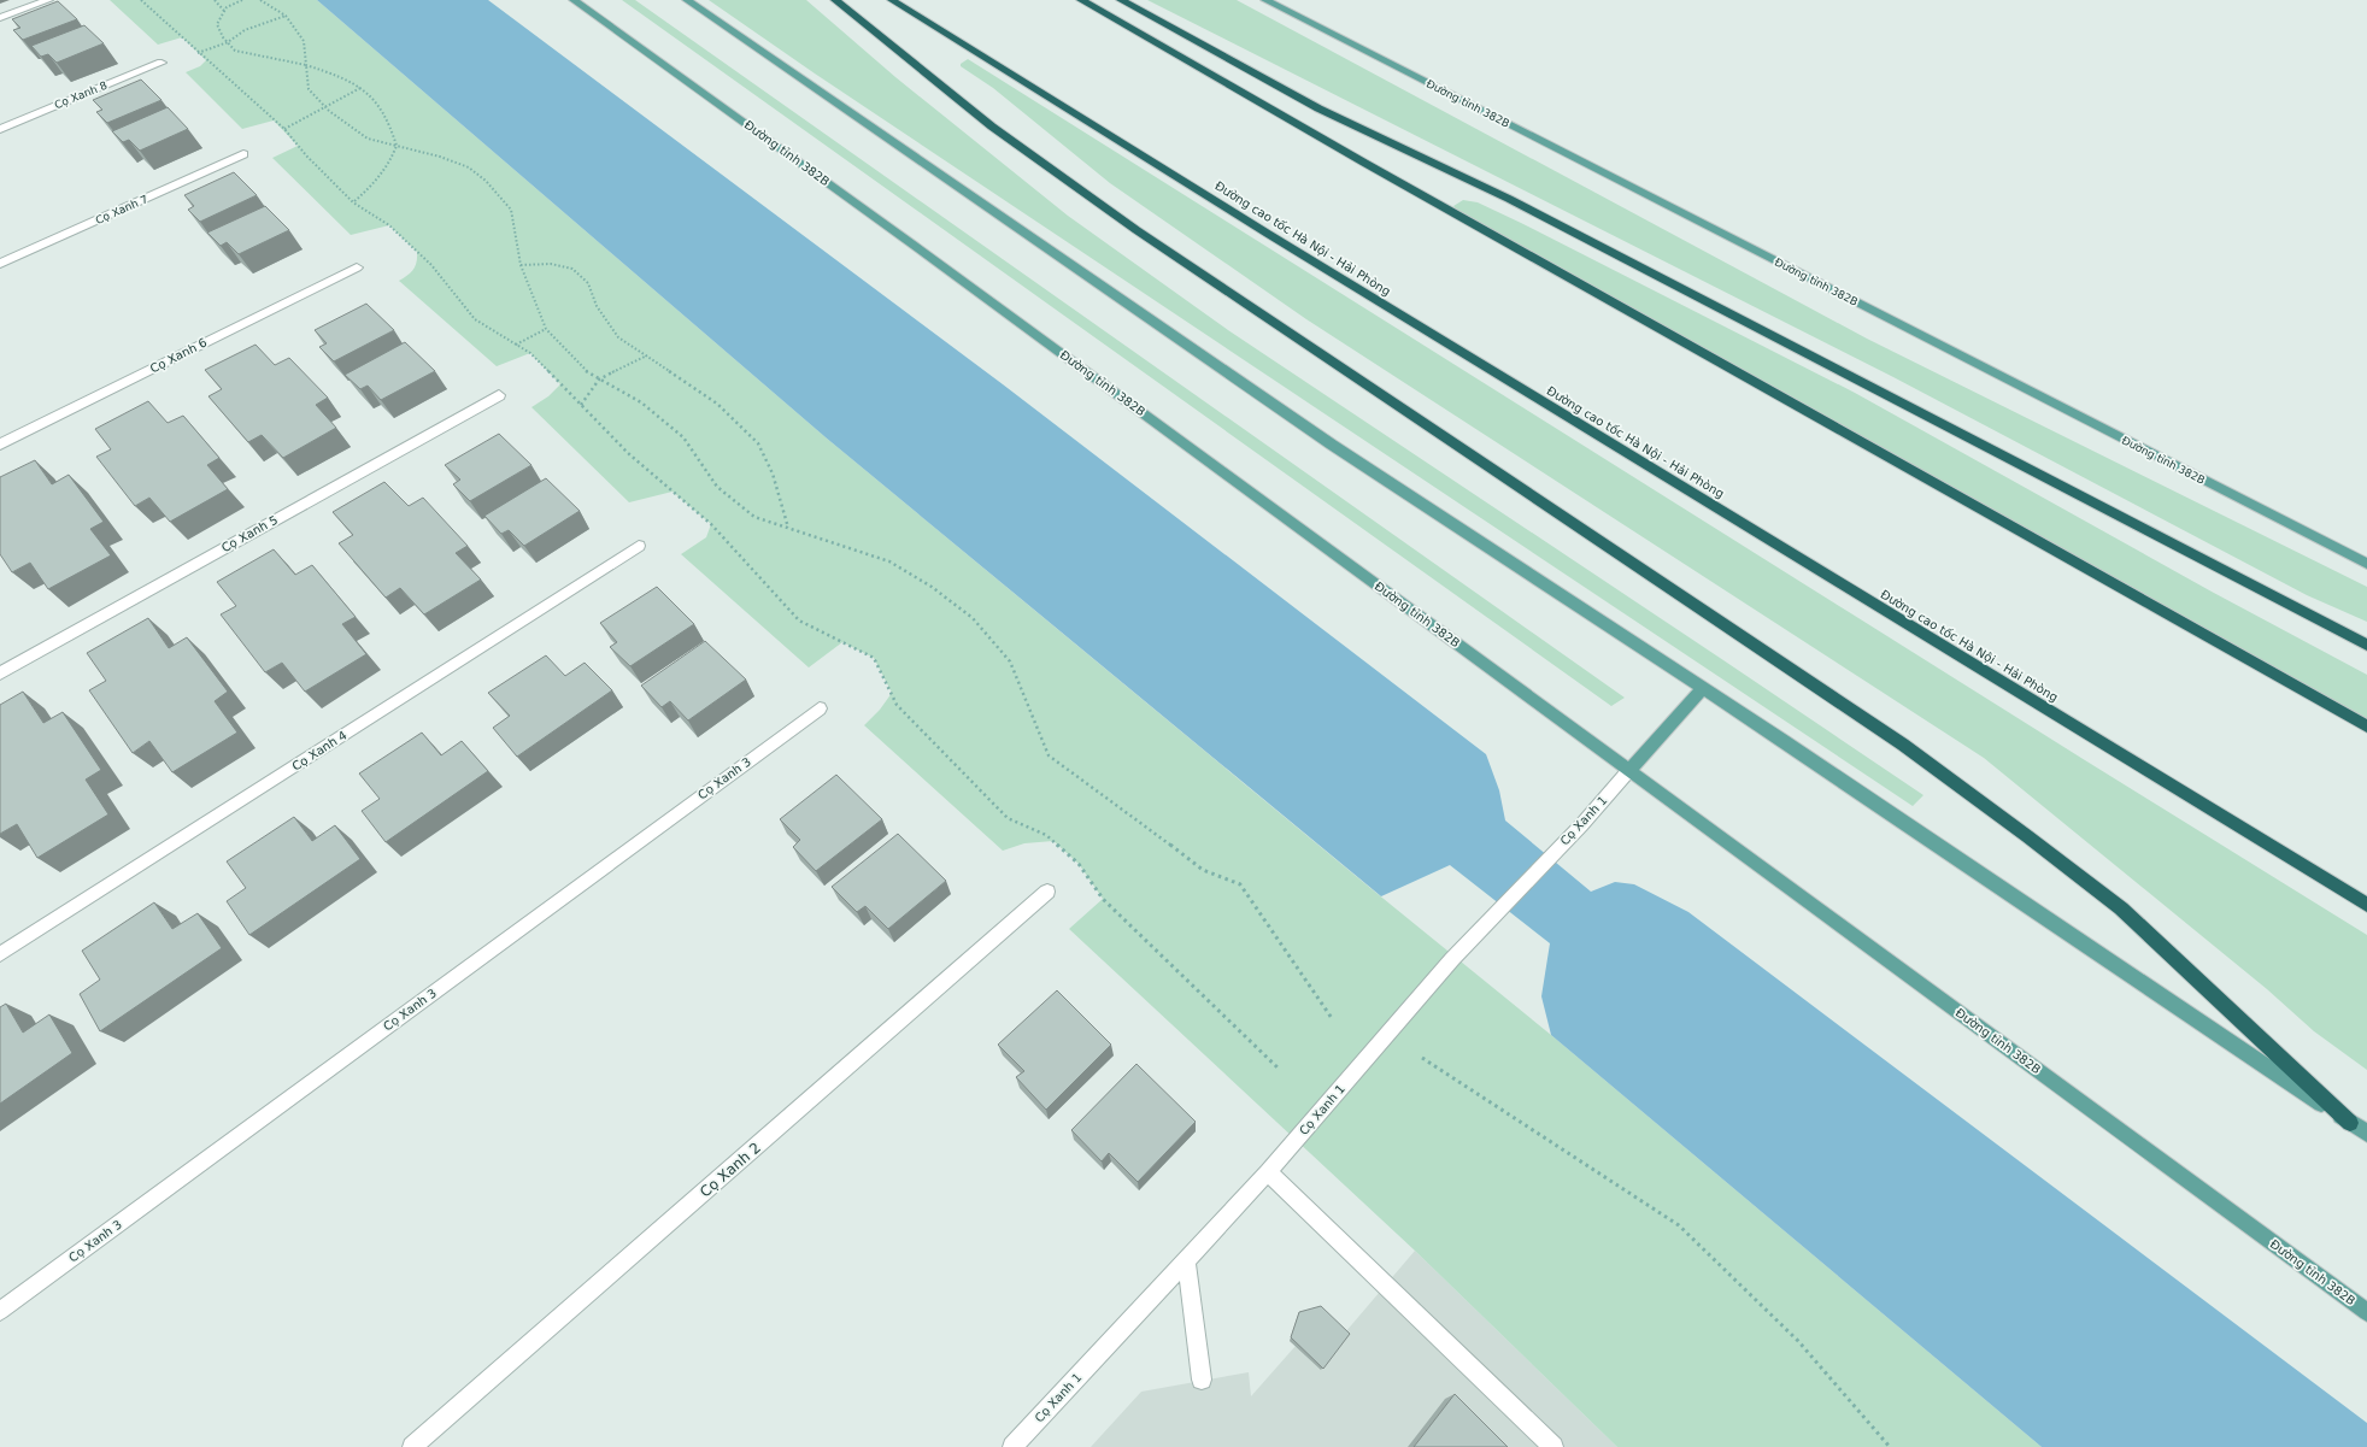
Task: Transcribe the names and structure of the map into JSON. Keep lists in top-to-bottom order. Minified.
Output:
{"streets":{"highway":["Đường cao tốc Hà Nội - Hải Phòng"],"main road":["Đường tỉnh 382B"],"street":["Cọ Xanh 8","Cọ Xanh 7","Cọ Xanh 6","Cọ Xanh 5","Cọ Xanh 4","Cọ Xanh 3","Cọ Xanh 1","Cọ Xanh 2"]},"crossings":[["Đường tỉnh 382B","Cọ Xanh 1"]]}
